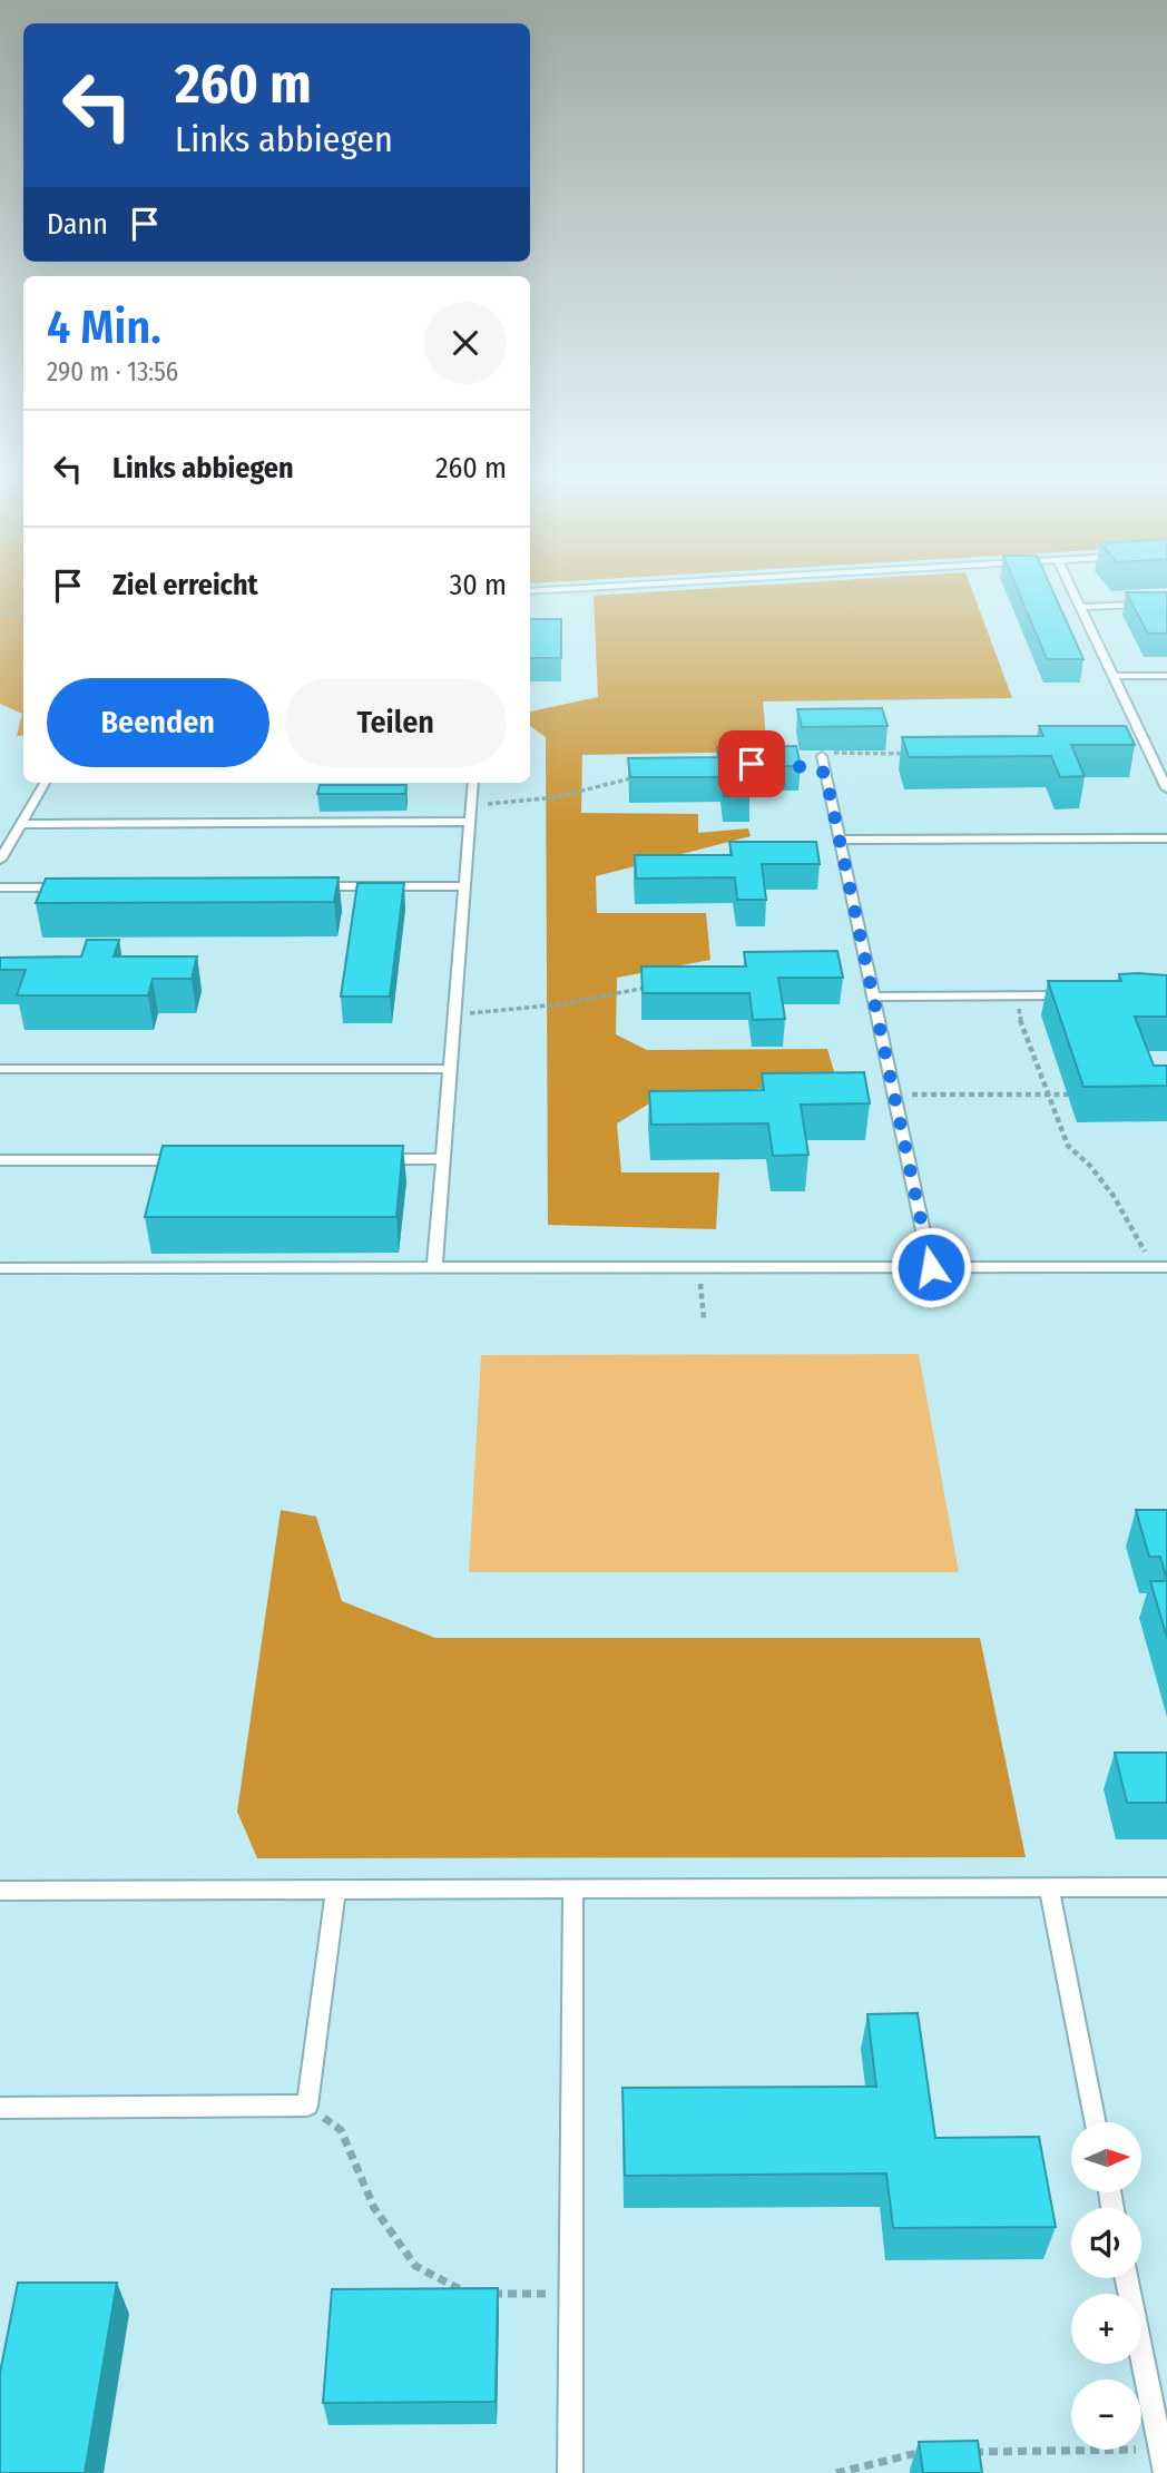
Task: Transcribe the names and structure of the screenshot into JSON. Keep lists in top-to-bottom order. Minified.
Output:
{"north":"right","page":{"turn":["260 m","Links abbiegen"],"then":"Dann","heading":["4 Min.","290 m · 13:56"],"list":[{"name":"Links abbiegen","value":"260 m"},{"name":"Ziel erreicht","value":"30 m"}],"buttons":["Beenden","Teilen"],"map_buttons":["+","−"]}}
